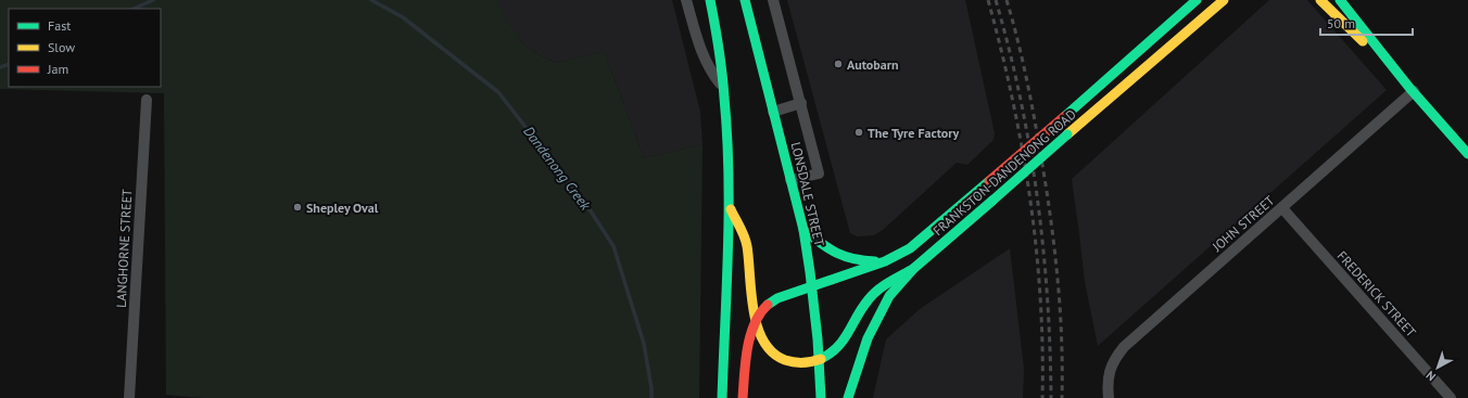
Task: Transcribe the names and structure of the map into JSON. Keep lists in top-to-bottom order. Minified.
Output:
{"streets":{"main road":["FRANKSTON-DANDENONG ROAD","LONSDALE STREET"],"street":["JOHN STREET","LANGHORNE STREET","FREDERICK STREET"]},"crossings":[["FRANKSTON-DANDENONG ROAD","LONSDALE STREET"],["JOHN STREET","FREDERICK STREET"]],"water":["Dandenong Creek"],"places":["Autobarn","The Tyre Factory","Shepley Oval"],"legend":["Fast","Slow","Jam"],"scale_bar":"50 m","north":"bottom left"}
